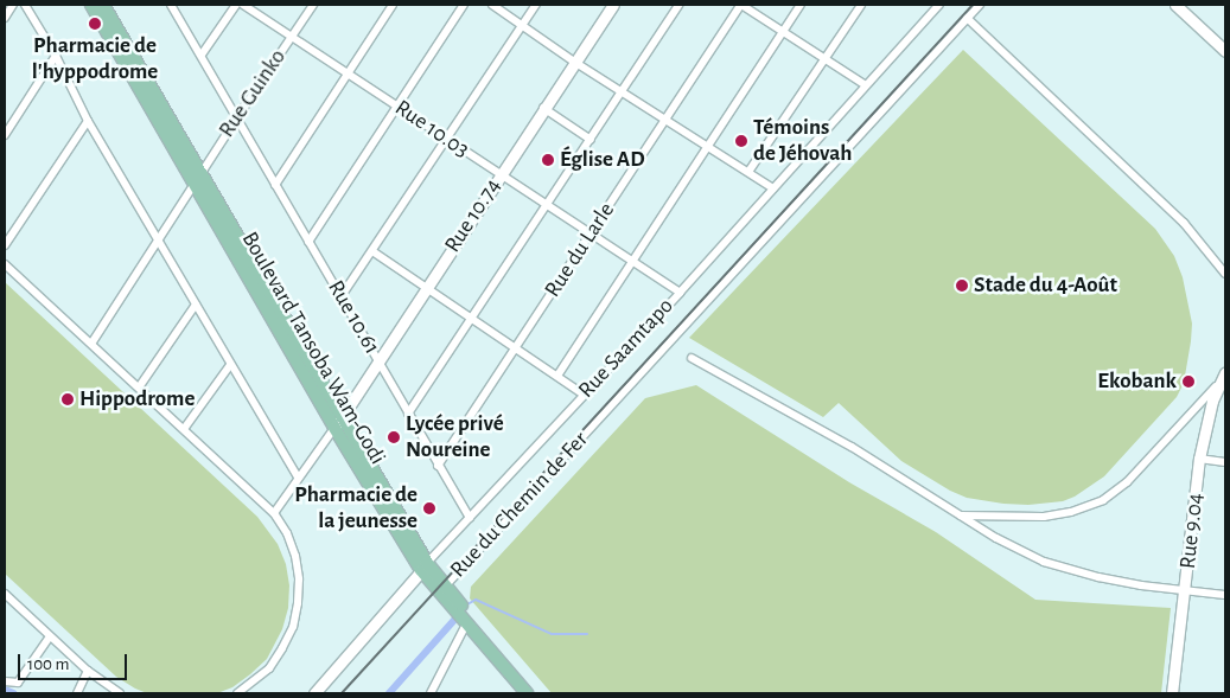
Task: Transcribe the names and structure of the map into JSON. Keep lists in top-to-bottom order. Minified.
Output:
{"streets":{"main road":["Rue 10.74","Boulevard Tansoba Wam-Godi","Rue Saamtapo","Rue 9.04"],"street":["Rue Guinko","Rue 10.03","Rue du Larle","Rue 10.61","Rue du Chemin de Fer"]},"crossings":[["Rue Guinko","Rue 10.03"],["Rue Guinko","Rue 10.61"],["Rue Guinko","Boulevard Tansoba Wam-Godi"],["Rue 10.03","Rue 10.74"],["Rue 10.03","Rue du Larle"],["Rue 10.03","Rue Saamtapo"],["Rue 10.74","Rue 10.61"],["Rue 10.74","Boulevard Tansoba Wam-Godi"],["Rue du Larle","Rue 10.61"],["Rue 10.61","Rue Saamtapo"],["Boulevard Tansoba Wam-Godi","Rue Saamtapo"],["Boulevard Tansoba Wam-Godi","Rue du Chemin de Fer"]],"places":["Pharmacie de l'hyppodrome","Témoins de Jéhovah","Église AD","Stade du 4-Août","Ekobank","Hippodrome","Lycée privé Noureine","Pharmacie de la jeunesse"],"scale_bar":"100 m"}
